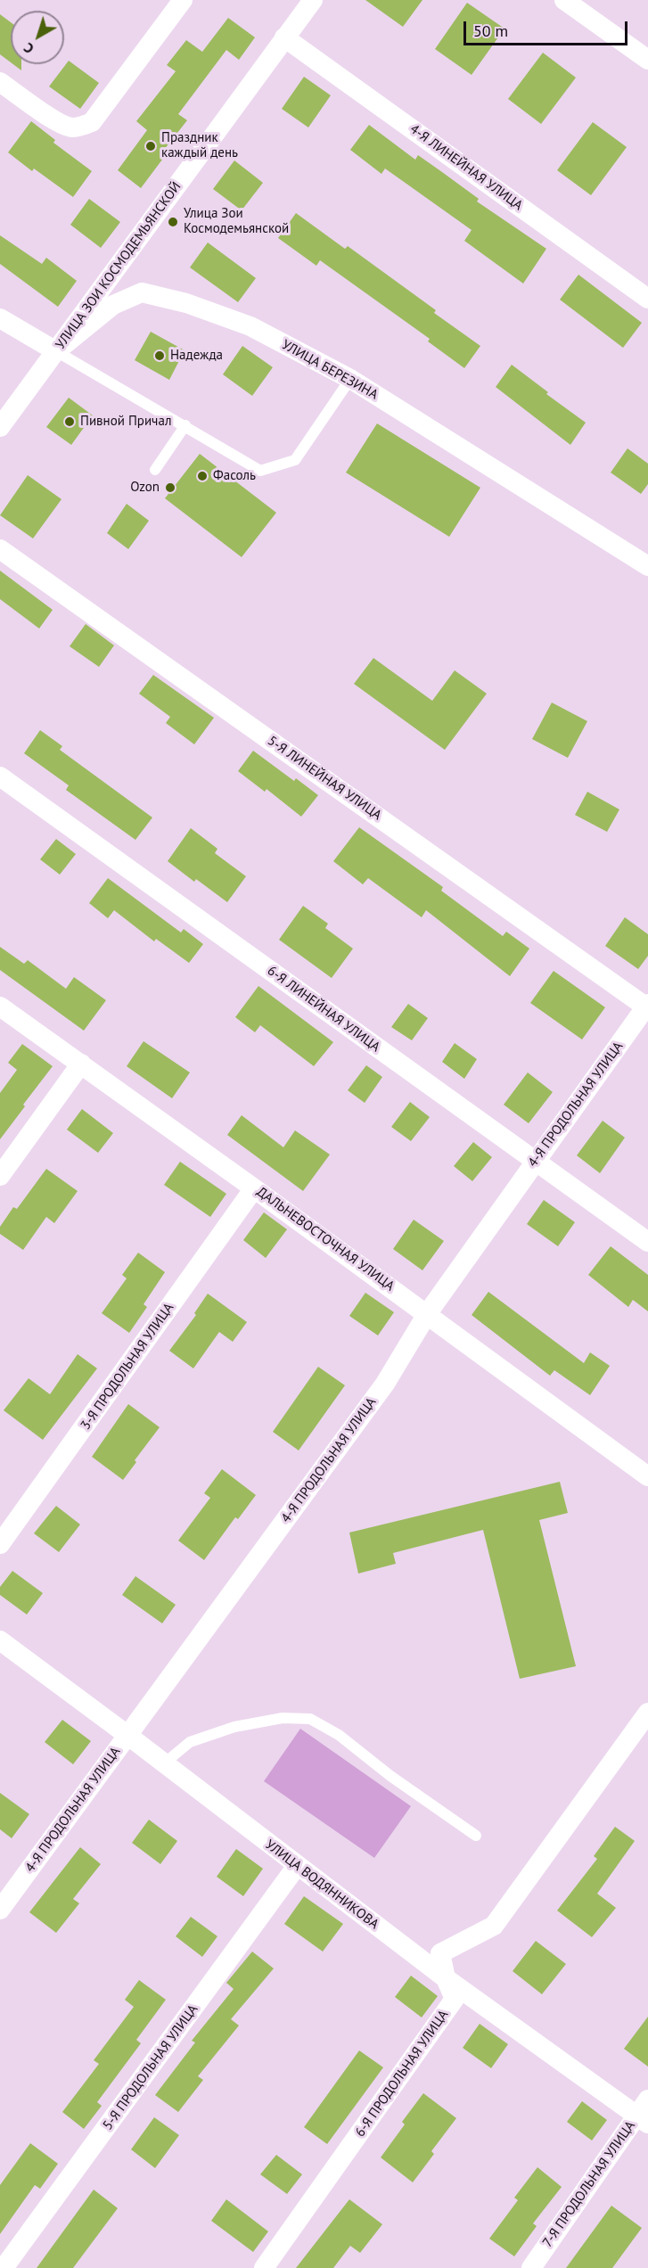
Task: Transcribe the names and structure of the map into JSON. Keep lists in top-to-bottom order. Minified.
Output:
{"streets":{"street":["4-Я ЛИНЕЙНАЯ УЛИЦА","УЛИЦА ЗОИ КОСМОДЕМЬЯНСКОЙ","УЛИЦА БЕРЕЗИНА","5-Я ЛИНЕЙНАЯ УЛИЦА","6-Я ЛИНЕЙНАЯ УЛИЦА","4-Я ПРОДОЛЬНАЯ УЛИЦА","ДАЛЬНЕВОСТОЧНАЯ УЛИЦА","3-Я ПРОДОЛЬНАЯ УЛИЦА","УЛИЦА ВОДЯННИКОВА","5-Я ПРОДОЛЬНАЯ УЛИЦА","6-Я ПРОДОЛЬНАЯ УЛИЦА","7-Я ПРОДОЛЬНАЯ УЛИЦА"]},"crossings":[["4-Я ЛИНЕЙНАЯ УЛИЦА","УЛИЦА ЗОИ КОСМОДЕМЬЯНСКОЙ"],["УЛИЦА ЗОИ КОСМОДЕМЬЯНСКОЙ","УЛИЦА БЕРЕЗИНА"],["5-Я ЛИНЕЙНАЯ УЛИЦА","4-Я ПРОДОЛЬНАЯ УЛИЦА"],["6-Я ЛИНЕЙНАЯ УЛИЦА","4-Я ПРОДОЛЬНАЯ УЛИЦА"],["4-Я ПРОДОЛЬНАЯ УЛИЦА","ДАЛЬНЕВОСТОЧНАЯ УЛИЦА"],["4-Я ПРОДОЛЬНАЯ УЛИЦА","УЛИЦА ВОДЯННИКОВА"],["ДАЛЬНЕВОСТОЧНАЯ УЛИЦА","3-Я ПРОДОЛЬНАЯ УЛИЦА"],["УЛИЦА ВОДЯННИКОВА","5-Я ПРОДОЛЬНАЯ УЛИЦА"],["УЛИЦА ВОДЯННИКОВА","6-Я ПРОДОЛЬНАЯ УЛИЦА"],["УЛИЦА ВОДЯННИКОВА","7-Я ПРОДОЛЬНАЯ УЛИЦА"]],"places":["Праздник каждый день","Улица Зои Космодемьянской","Надежда","Пивной Причал","Фасоль","Ozon"],"scale_bar":"50 m","north":"bottom left"}
